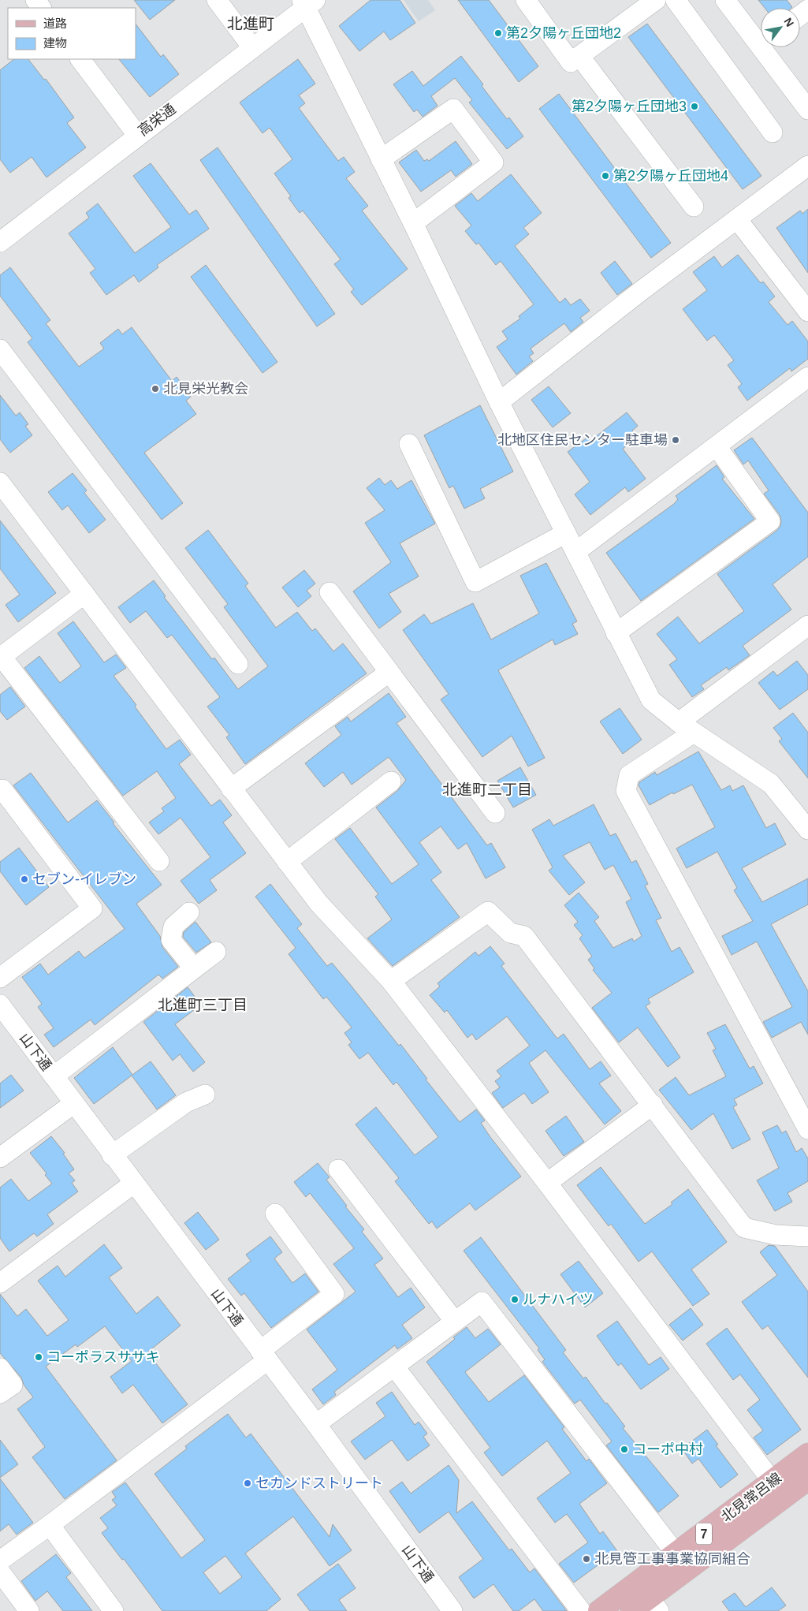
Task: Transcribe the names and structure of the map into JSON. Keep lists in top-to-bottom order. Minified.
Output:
{"streets":{"main road":["北見常呂線","7"],"street":["高栄通","山下通"]},"districts":["北進町","北進町二丁目","北進町三丁目"],"places":["第2夕陽ヶ丘団地2","第2夕陽ヶ丘団地3","第2夕陽ヶ丘団地4","北見栄光教会","北地区住民センター駐車場","セブン-イレブン","ルナハイツ","コーポラスササキ","コーポ中村","セカンドストリート","北見管工事事業協同組合"],"legend":["道路","建物"],"north":"top right"}
